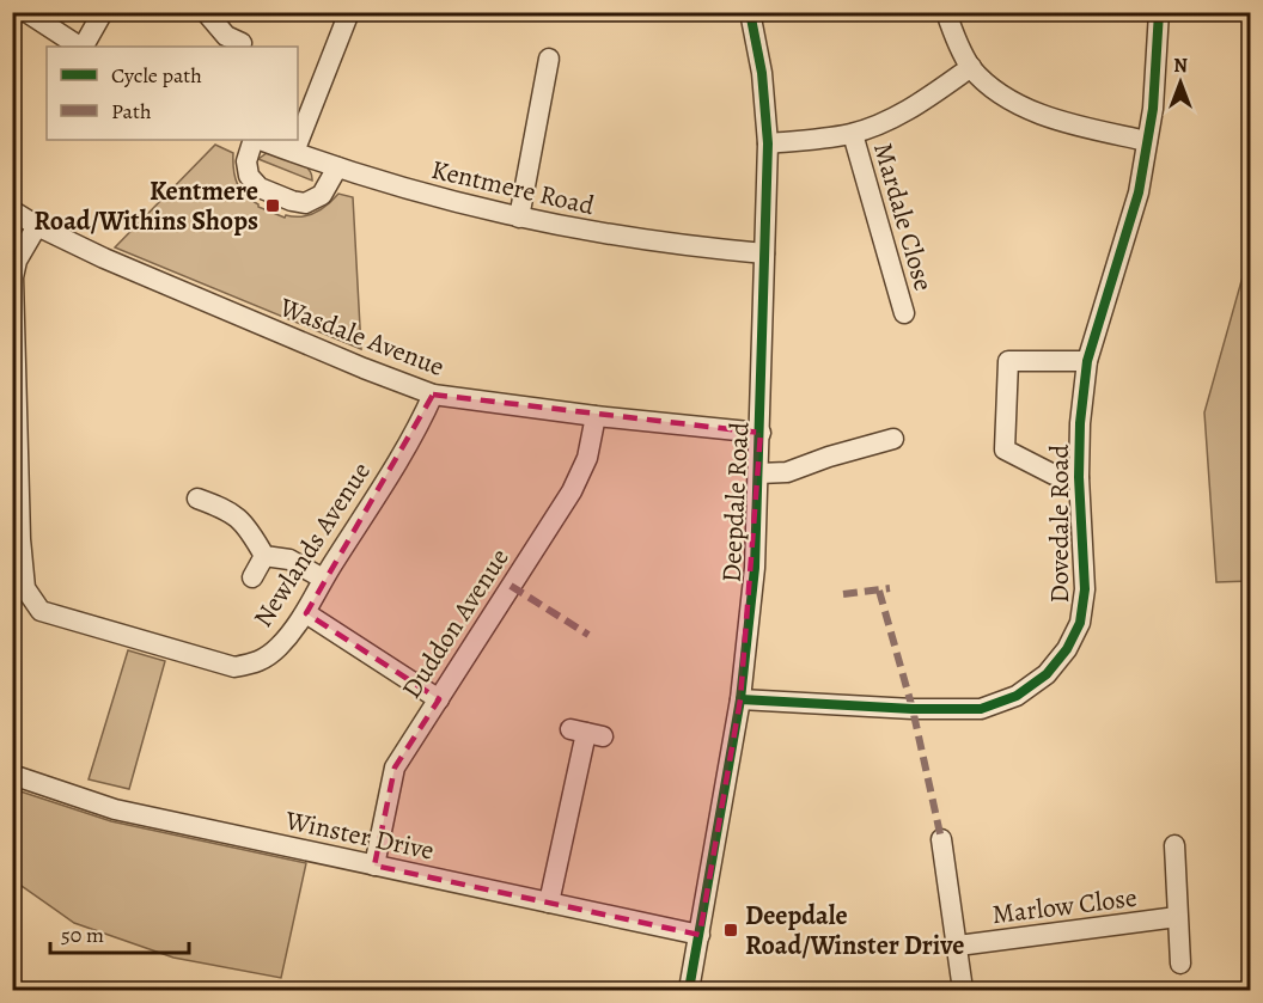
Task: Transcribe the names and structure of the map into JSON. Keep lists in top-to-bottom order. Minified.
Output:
{"streets":{"street":["Kentmere Road","Mardale Close","Wasdale Avenue","Deepdale Road","Dovedale Road","Newlands Avenue","Duddon Avenue","Winster Drive","Marlow Close"]},"crossings":[["Kentmere Road","Deepdale Road"],["Wasdale Avenue","Deepdale Road"],["Wasdale Avenue","Newlands Avenue"],["Wasdale Avenue","Duddon Avenue"],["Deepdale Road","Dovedale Road"],["Deepdale Road","Winster Drive"],["Duddon Avenue","Winster Drive"]],"places":{"transit":["Kentmere Road/Withins Shops","Deepdale Road/Winster Drive"]},"legend":["Cycle path","Path"],"scale_bar":"50 m","north":"top"}
